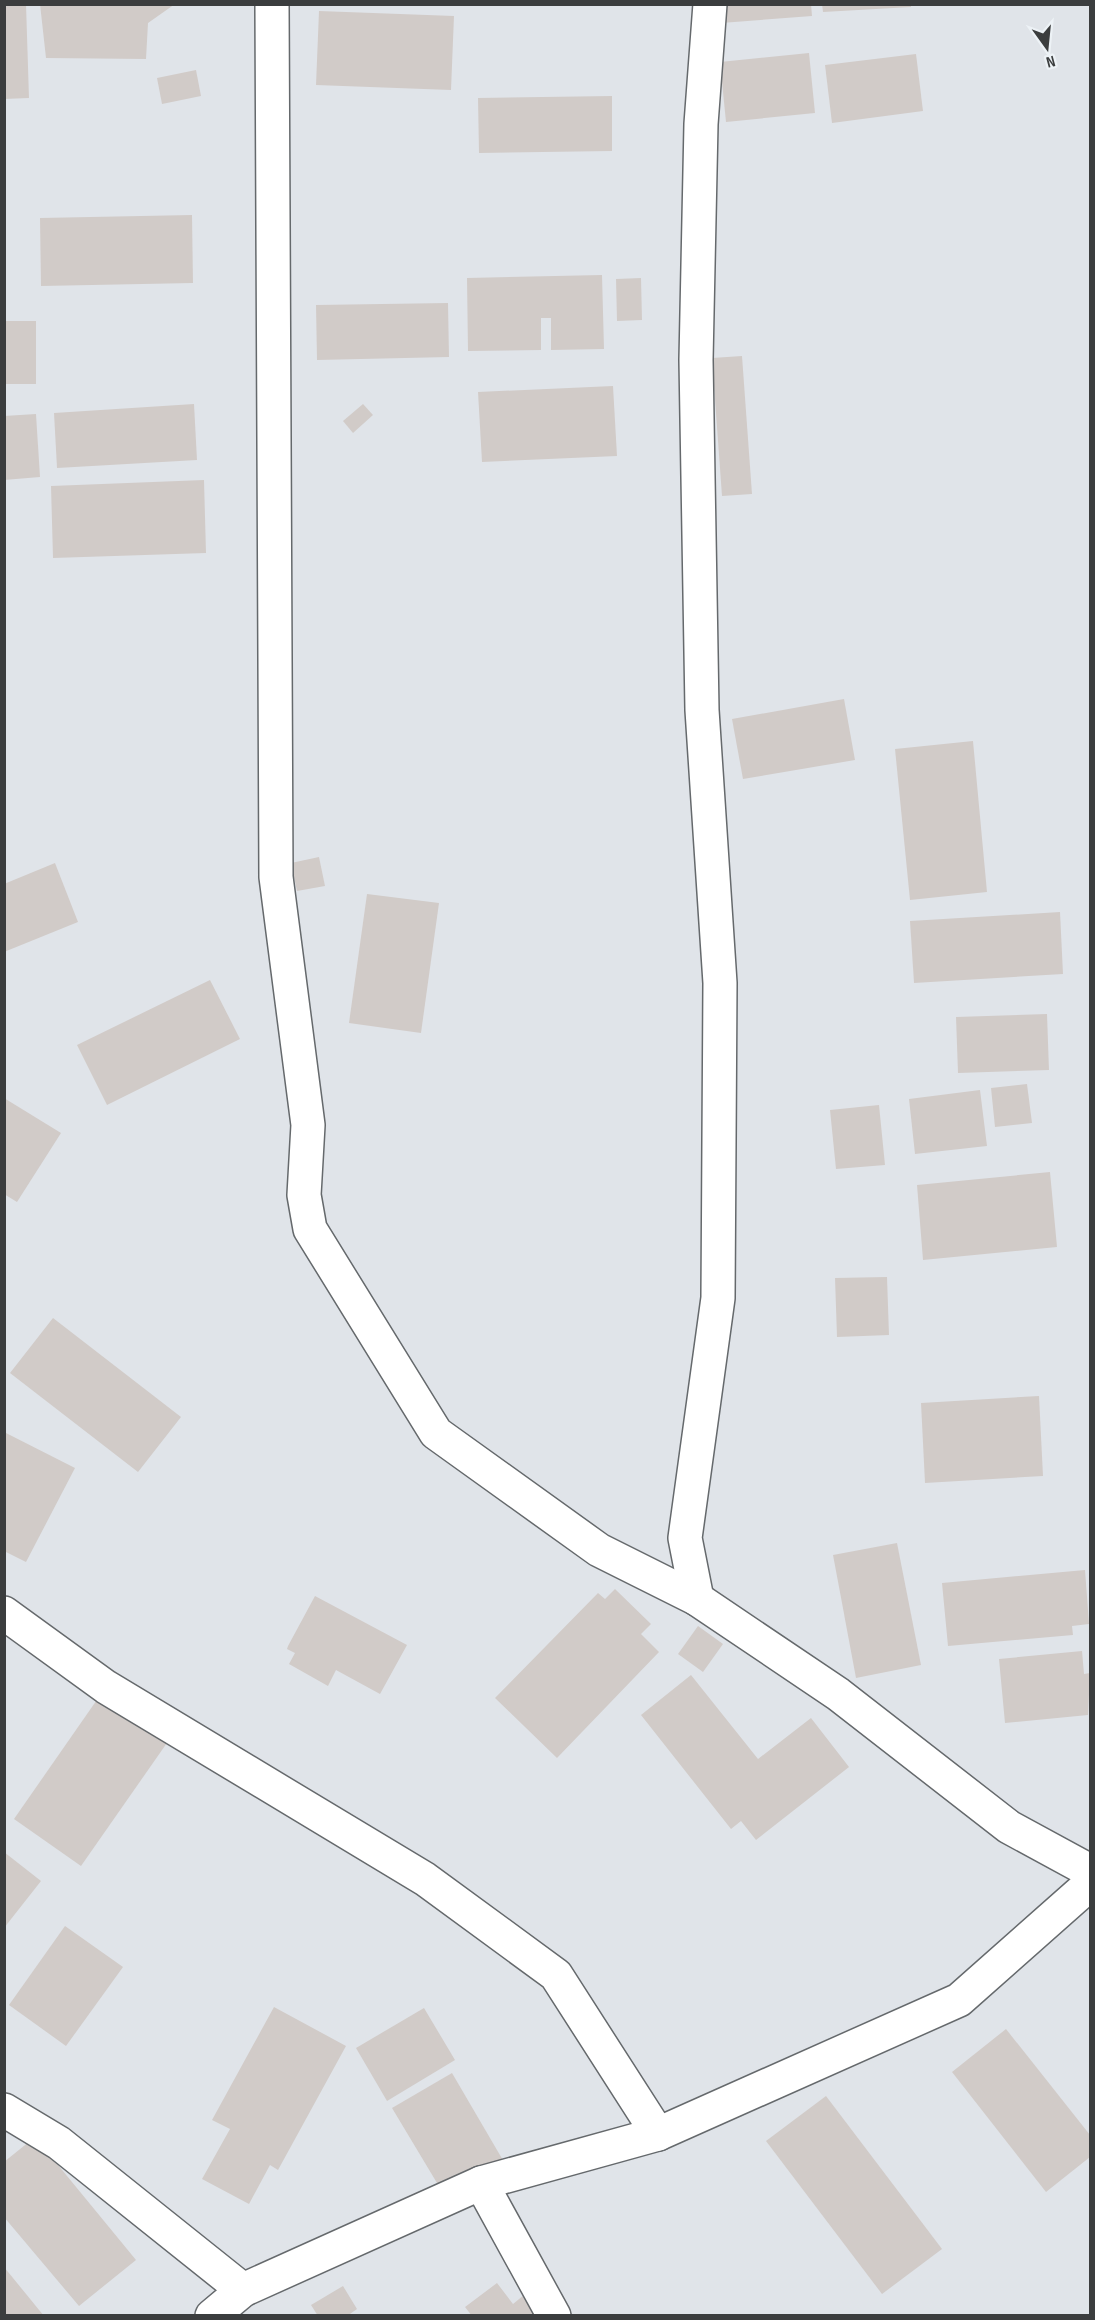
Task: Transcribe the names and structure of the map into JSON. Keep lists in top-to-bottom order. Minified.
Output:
{"north":"bottom"}
